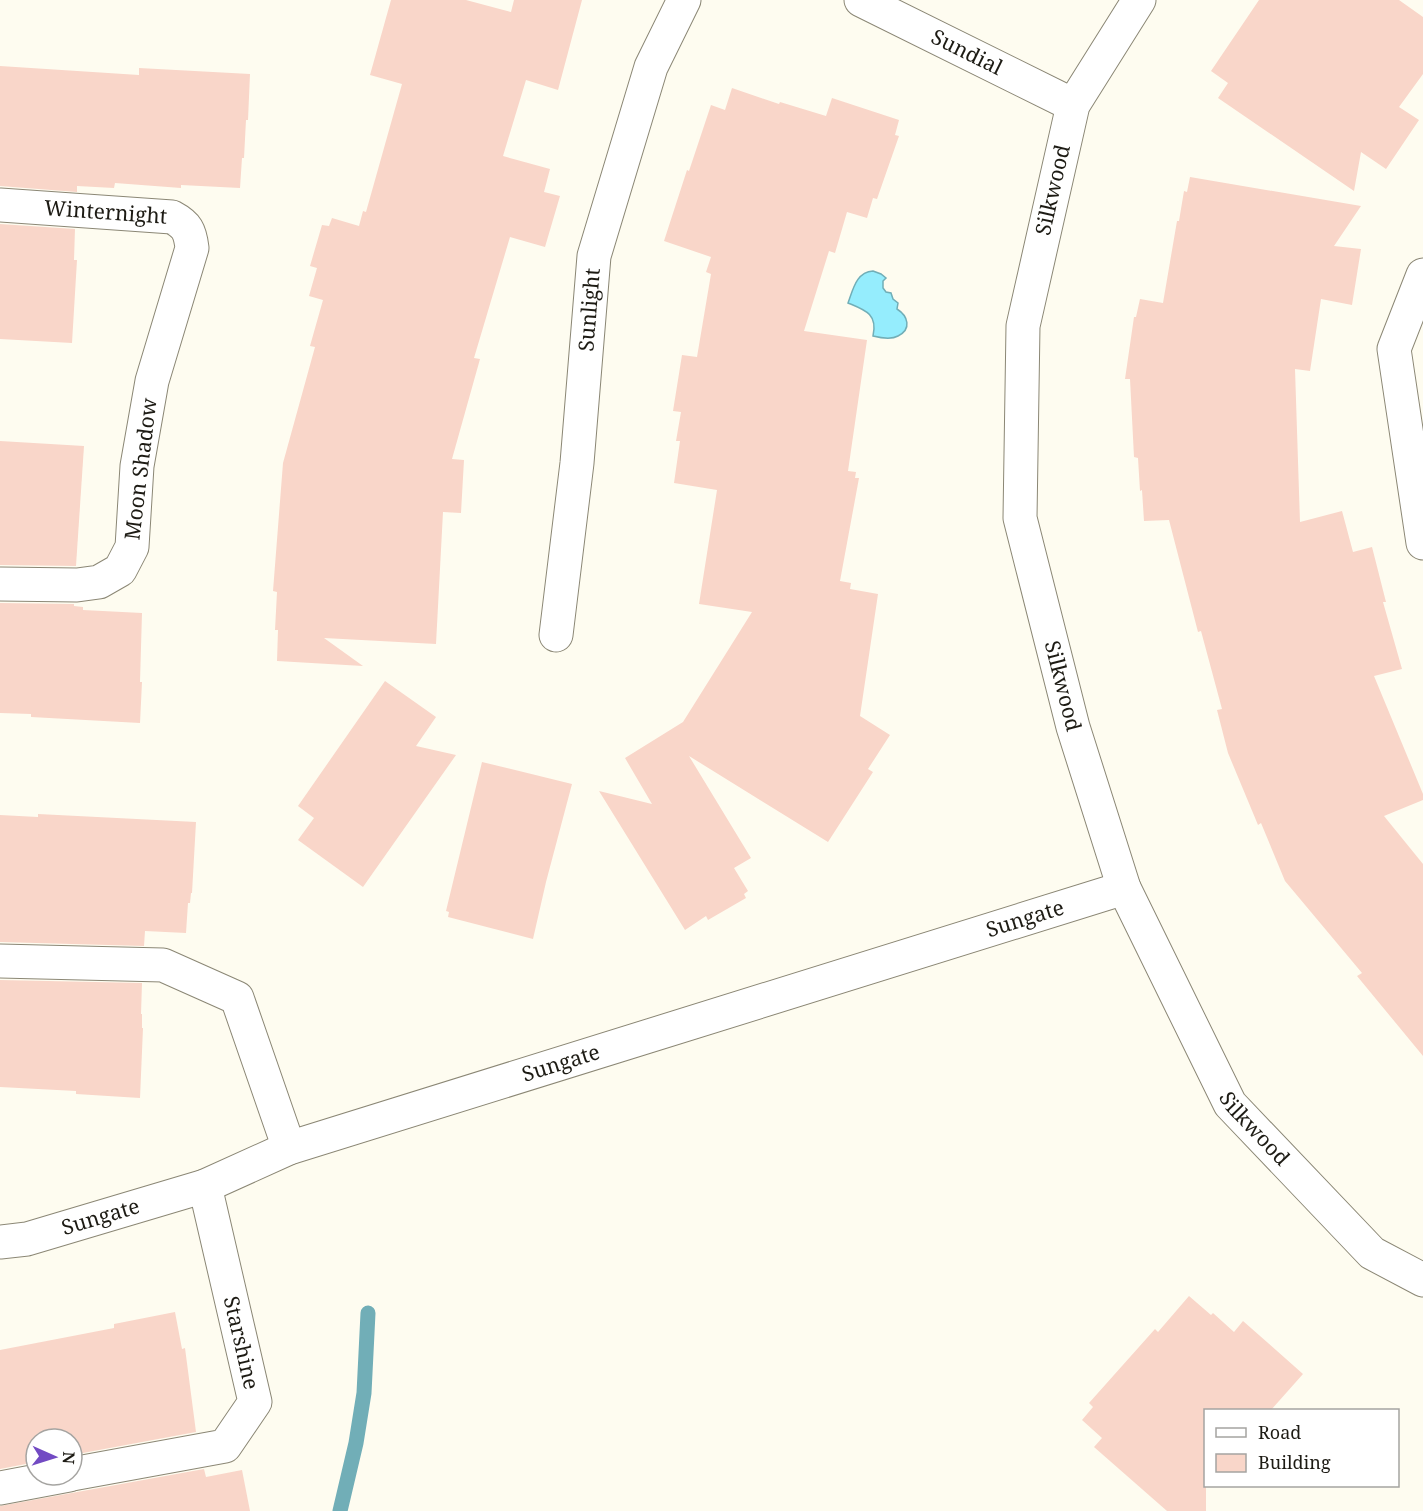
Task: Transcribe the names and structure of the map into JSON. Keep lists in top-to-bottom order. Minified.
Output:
{"streets":{"street":["Sundial","Silkwood","Winternight","Sunlight","Moon Shadow","Sungate","Starshine"]},"crossings":[["Sundial","Silkwood"],["Silkwood","Sungate"],["Winternight","Moon Shadow"],["Sungate","Starshine"]],"legend":["Road","Building"],"north":"right"}
